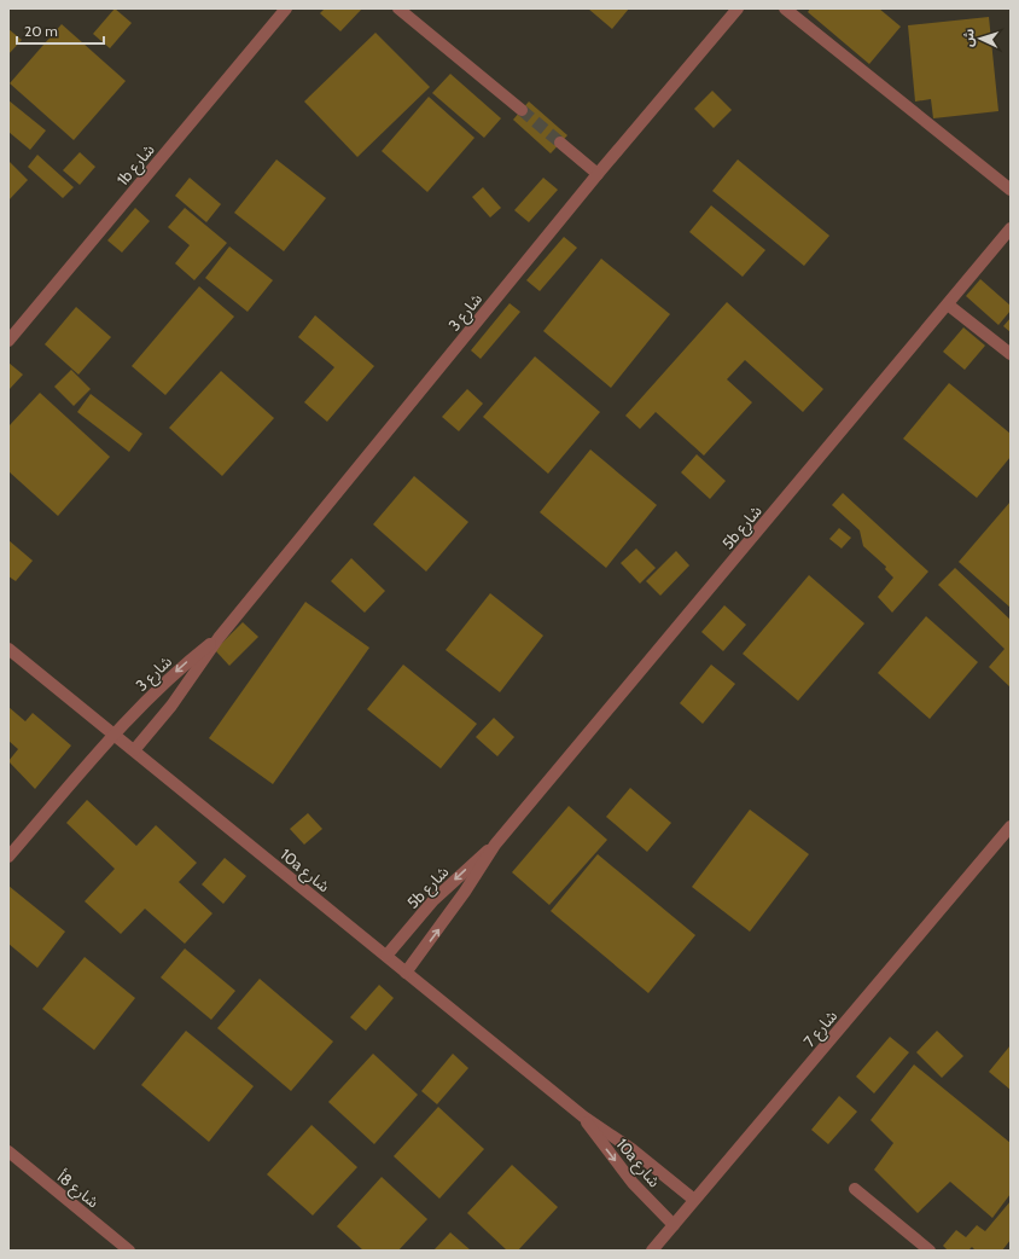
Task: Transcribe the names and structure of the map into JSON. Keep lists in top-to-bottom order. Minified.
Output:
{"streets":{"street":["1b شارع","شارع 3","5b شارع","10a شارع","شارع 7","شارع 8أ"]},"crossings":[["شارع 3","10a شارع"],["5b شارع","10a شارع"],["10a شارع","شارع 7"]],"scale_bar":"20 m","north":"left"}
